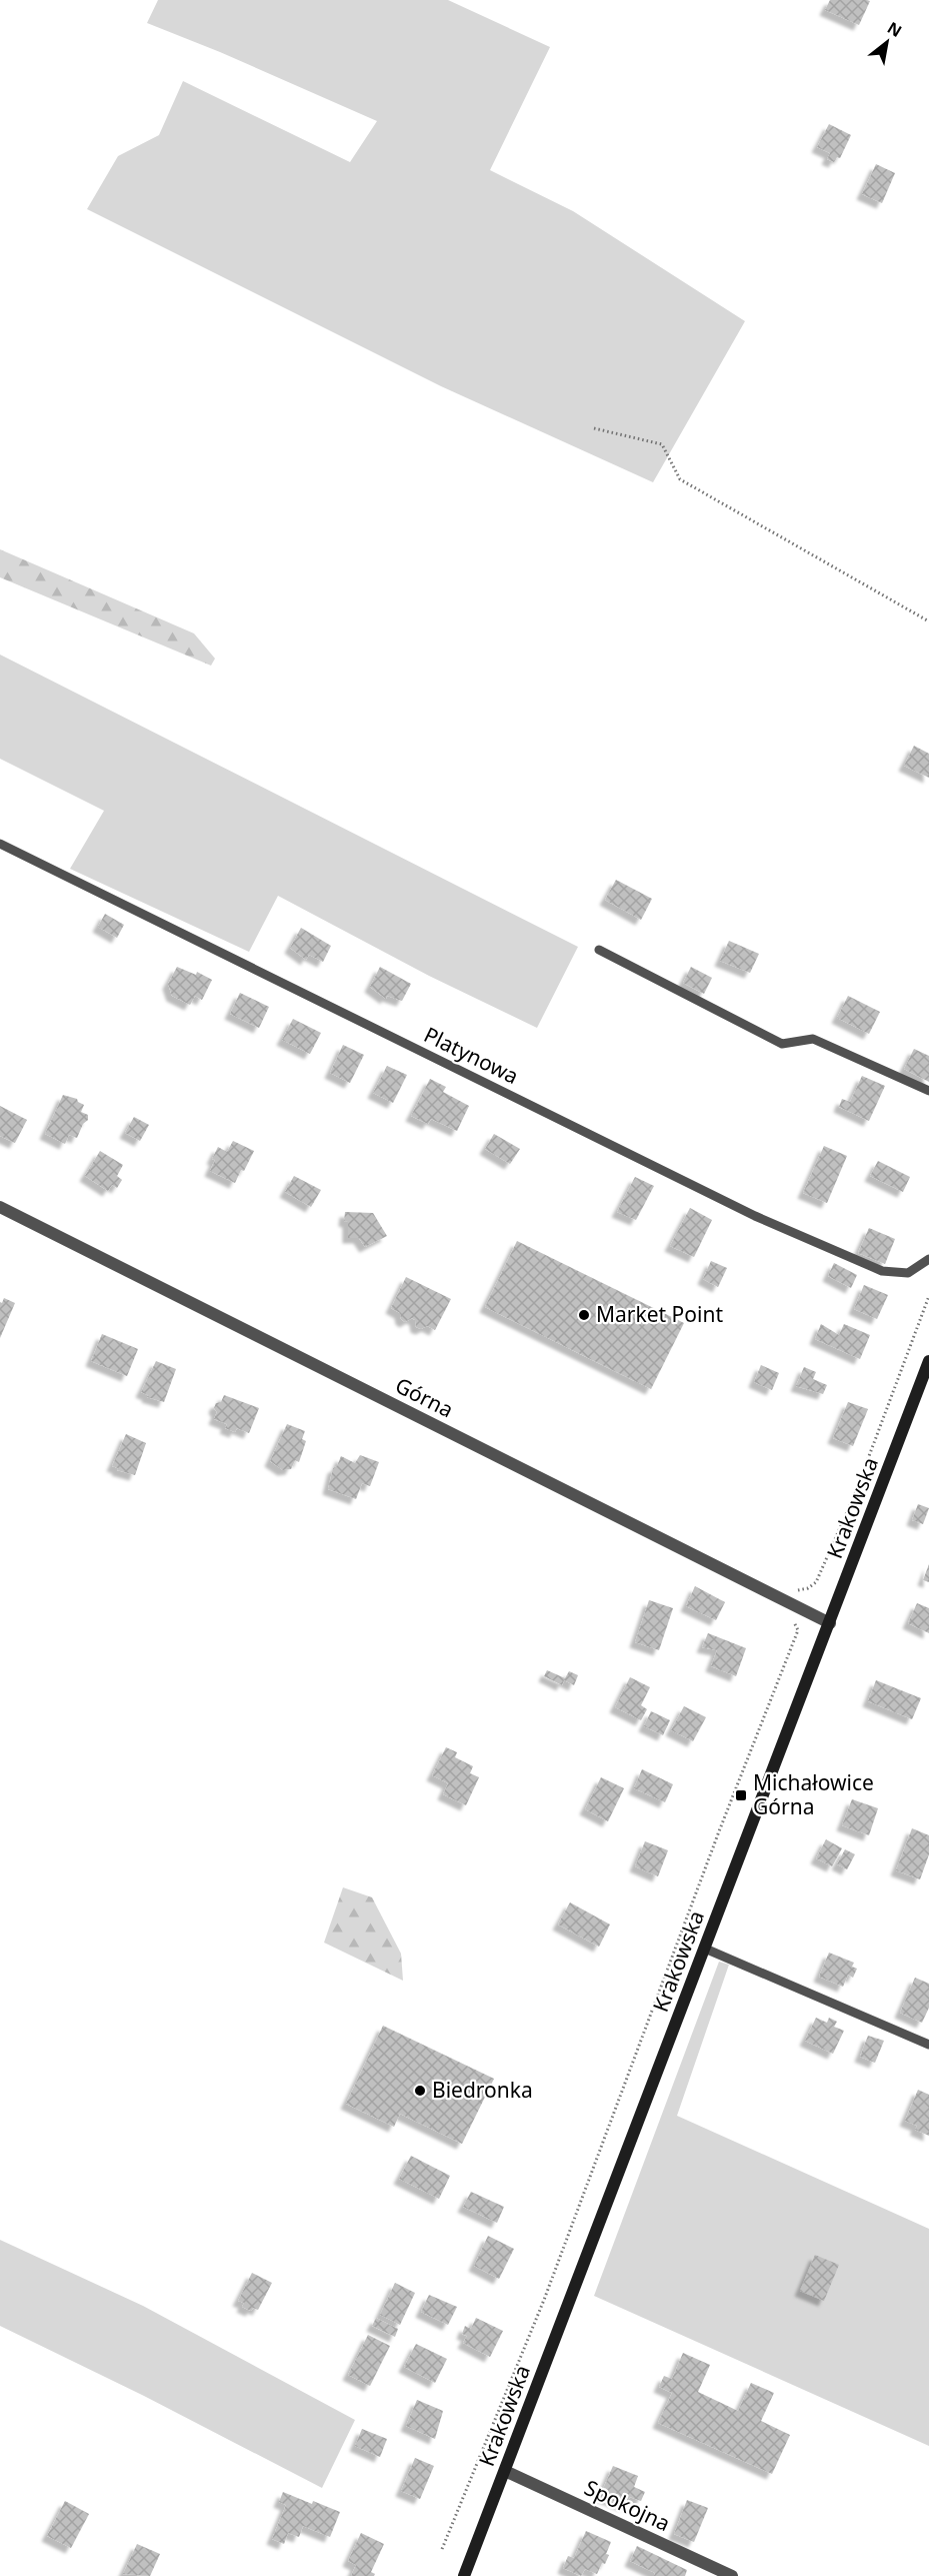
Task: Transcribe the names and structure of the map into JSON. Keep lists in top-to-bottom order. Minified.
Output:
{"streets":{"main road":["Krakowska"],"street":["Górna","Spokojna"],"lane":["Platynowa"]},"crossings":[["Górna","Krakowska"],["Krakowska","Spokojna"]],"places":{"other":["Market Point","Biedronka"],"transit":["Michałowice Górna"]},"north":"top right"}
